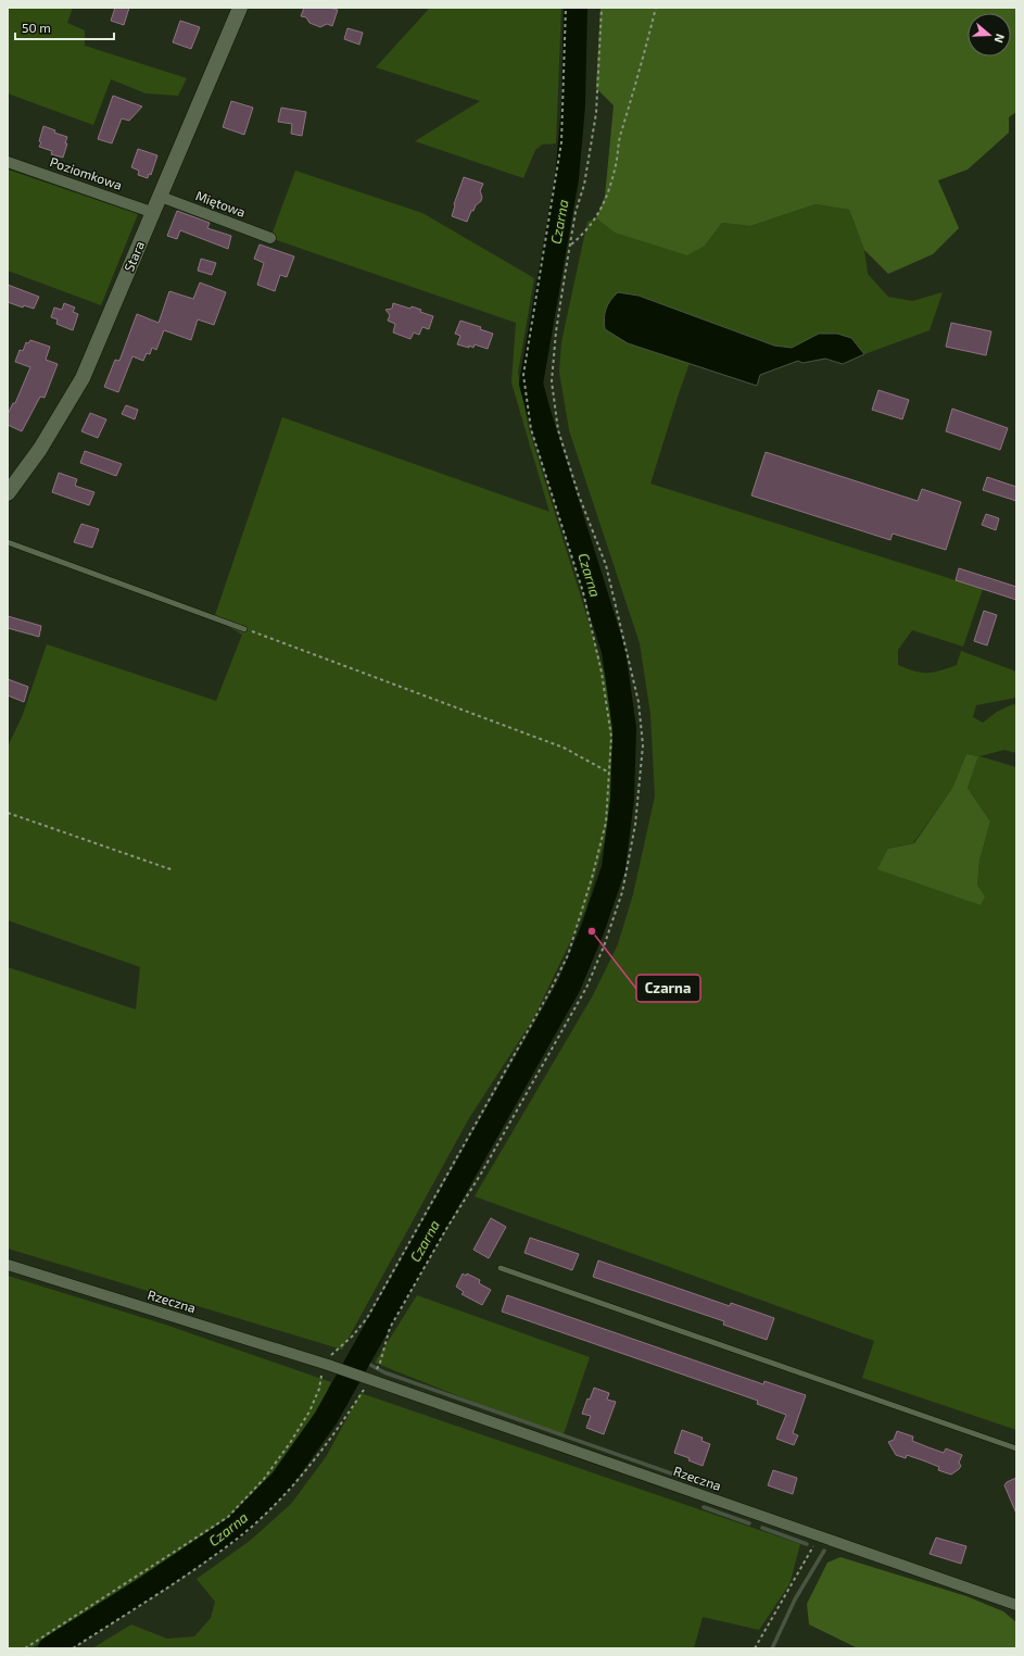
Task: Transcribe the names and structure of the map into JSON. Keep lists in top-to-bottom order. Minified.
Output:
{"streets":{"street":["Poziomkowa","Miętowa","Stara","Rzeczna"]},"crossings":[["Poziomkowa","Stara"],["Miętowa","Stara"]],"water":["Czarna"],"places":["Czarna"],"scale_bar":"50 m","north":"right"}
